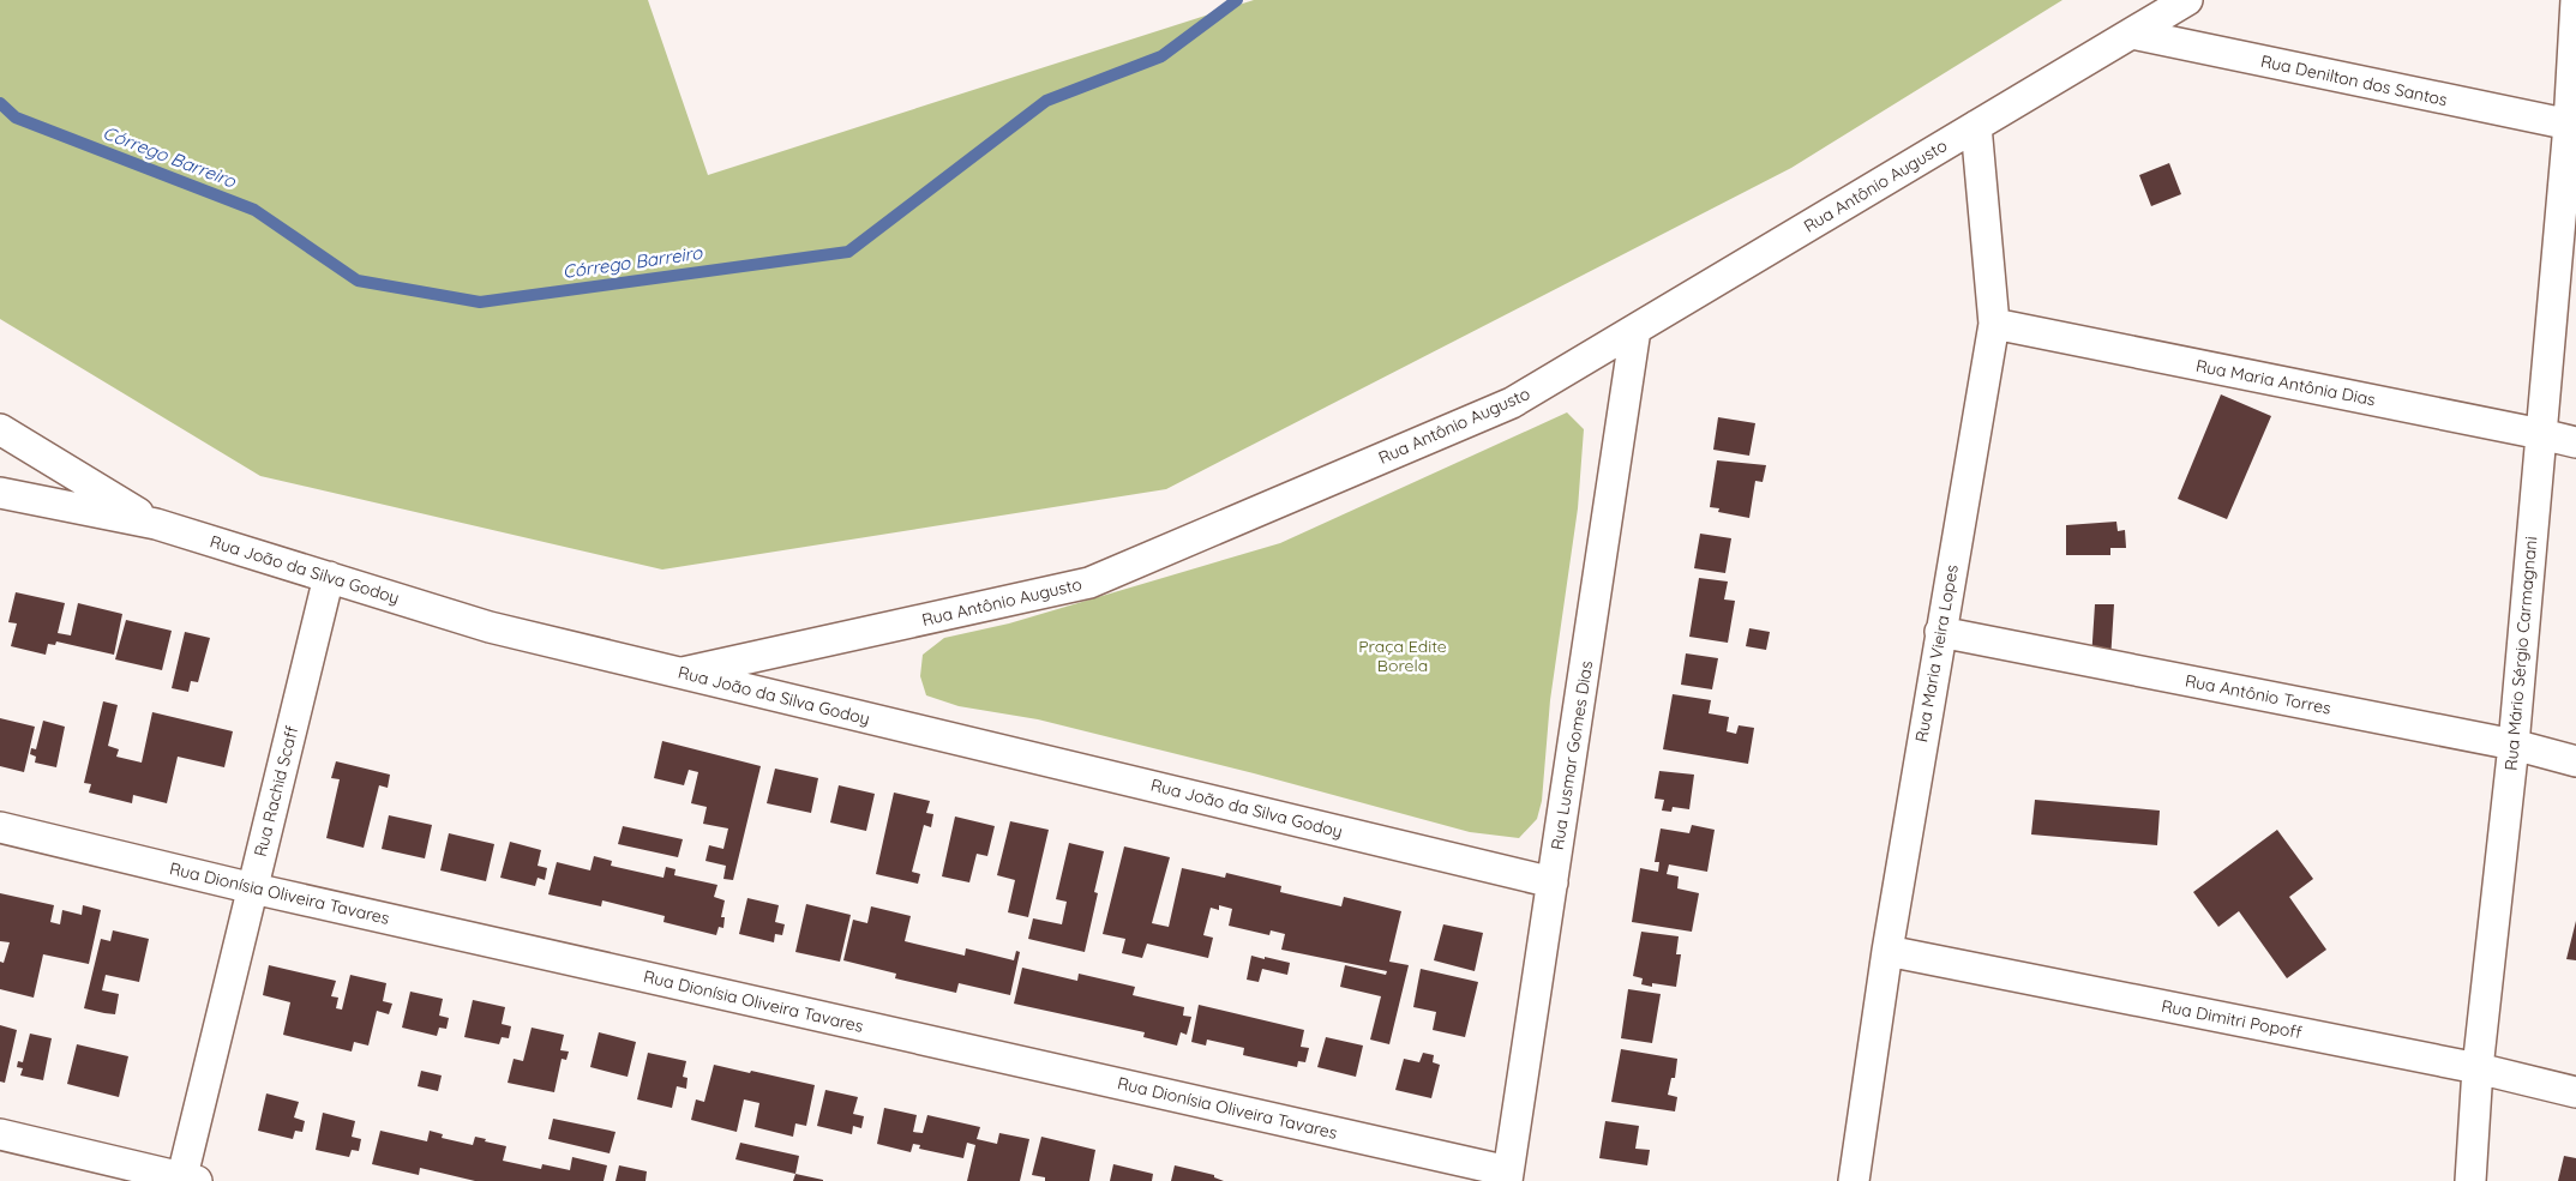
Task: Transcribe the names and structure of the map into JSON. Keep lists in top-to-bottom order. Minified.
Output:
{"streets":{"street":["Rua Denilton dos Santos","Rua Antônio Augusto","Rua Maria Antônia Dias","Rua João da Silva Godoy","Rua Maria Vieira Lopes","Rua Mário Sérgio Carmagnani","Rua Antônio Torres","Rua Lusmar Gomes Dias","Rua Rachid Scaff","Rua Dionísia Oliveira Tavares","Rua Dimitri Popoff"]},"crossings":[["Rua Denilton dos Santos","Rua Antônio Augusto"],["Rua Denilton dos Santos","Rua Mário Sérgio Carmagnani"],["Rua Antônio Augusto","Rua João da Silva Godoy"],["Rua Antônio Augusto","Rua Maria Vieira Lopes"],["Rua Antônio Augusto","Rua Lusmar Gomes Dias"],["Rua Maria Antônia Dias","Rua Maria Vieira Lopes"],["Rua Maria Antônia Dias","Rua Mário Sérgio Carmagnani"],["Rua João da Silva Godoy","Rua Lusmar Gomes Dias"],["Rua João da Silva Godoy","Rua Rachid Scaff"],["Rua Maria Vieira Lopes","Rua Antônio Torres"],["Rua Maria Vieira Lopes","Rua Dimitri Popoff"],["Rua Mário Sérgio Carmagnani","Rua Antônio Torres"],["Rua Mário Sérgio Carmagnani","Rua Dimitri Popoff"],["Rua Lusmar Gomes Dias","Rua Dionísia Oliveira Tavares"],["Rua Rachid Scaff","Rua Dionísia Oliveira Tavares"]],"water":["Córrego Barreiro"],"parks":["Praça Edite Borela"]}
